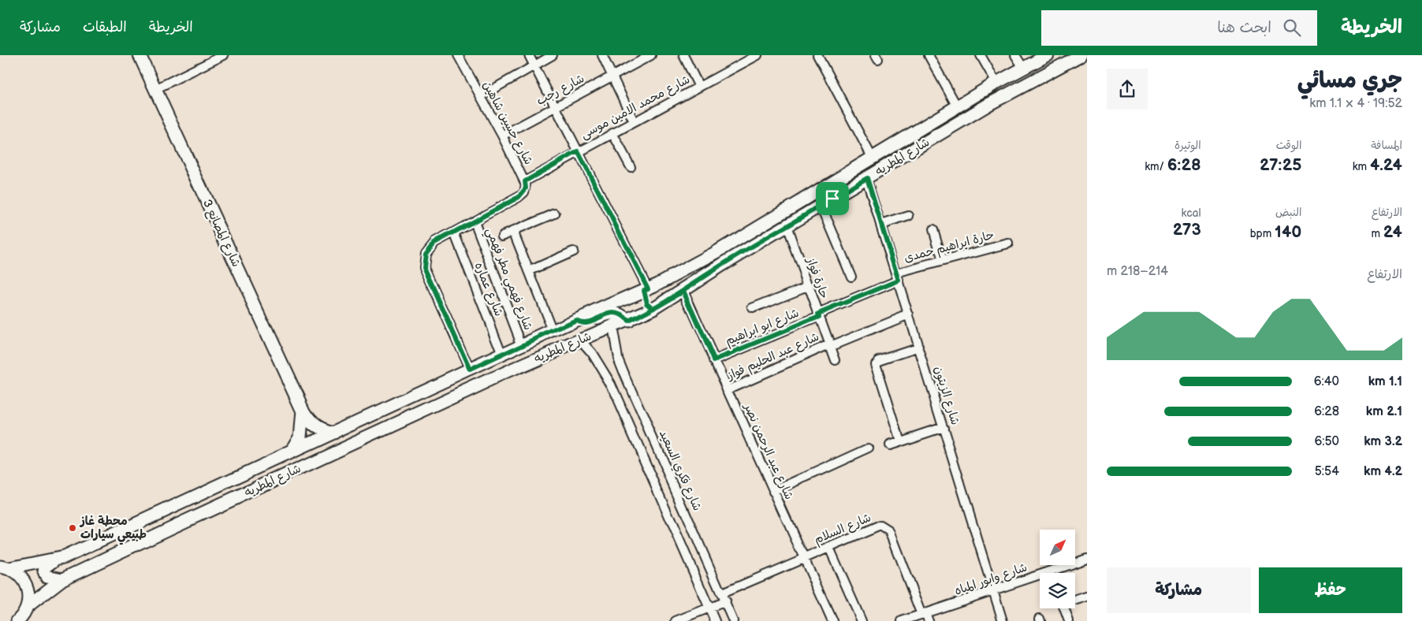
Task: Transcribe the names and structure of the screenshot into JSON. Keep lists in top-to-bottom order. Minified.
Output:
{"streets":{"main road":["شارع المطريه","شارع المصانع 3"],"street":["شارع رجب","شارع محمد الامين موسى","شارع حسين شاهين","حارة ابراهيم حمدى","حارة فواز","شارع فهمي مطر فهمي","شارع عماره","شارع ابو ابراهيم","شارع عبد الحليم فواز","شارع الزيتون","شارع عبد الرحمن نصر","شارع فكري السعيد","شارع السلام","شارع وابور المياه"]},"crossings":[["شارع رجب","شارع حسين شاهين"],["شارع محمد الامين موسى","شارع حسين شاهين"],["شارع المطريه","شارع المصانع 3"],["شارع المطريه","حارة فواز"],["شارع المطريه","شارع فهمي مطر فهمي"],["شارع المطريه","شارع عماره"],["شارع المطريه","شارع الزيتون"],["شارع المطريه","شارع عبد الرحمن نصر"],["شارع المطريه","شارع فكري السعيد"],["حارة ابراهيم حمدى","حارة فواز"],["حارة ابراهيم حمدى","شارع ابو ابراهيم"],["حارة ابراهيم حمدى","شارع الزيتون"],["حارة فواز","شارع ابو ابراهيم"],["حارة فواز","شارع عبد الحليم فواز"],["شارع ابو ابراهيم","شارع عبد الرحمن نصر"],["شارع عبد الحليم فواز","شارع الزيتون"],["شارع عبد الحليم فواز","شارع عبد الرحمن نصر"],["شارع الزيتون","شارع وابور المياه"],["شارع عبد الرحمن نصر","شارع السلام"],["شارع فكري السعيد","شارع السلام"],["شارع السلام","شارع وابور المياه"]],"places":["محطة غاز طبيعي سيارات"],"north":"top right","page":{"header":"الخريطة","search":"ابحث هنا","nav":["الخريطة","الطبقات","مشاركة"],"heading":["جري مسائي","19:52 · 4 × 1.1 km"],"stats":[["المسافة","4.24 km"],["الوقت","27:25"],["الوتيرة","6:28 /km"],["الارتفاع","24 m"],["النبض","140 bpm"],["kcal","273"]],"chart":["الارتفاع","214–218 m"],"list":[{"name":"1.1 km","note":"6:40"},{"name":"2.1 km","note":"6:28"},{"name":"3.2 km","note":"6:50"},{"name":"4.2 km","note":"5:54"}],"buttons":["حفظ","مشاركة"]}}
